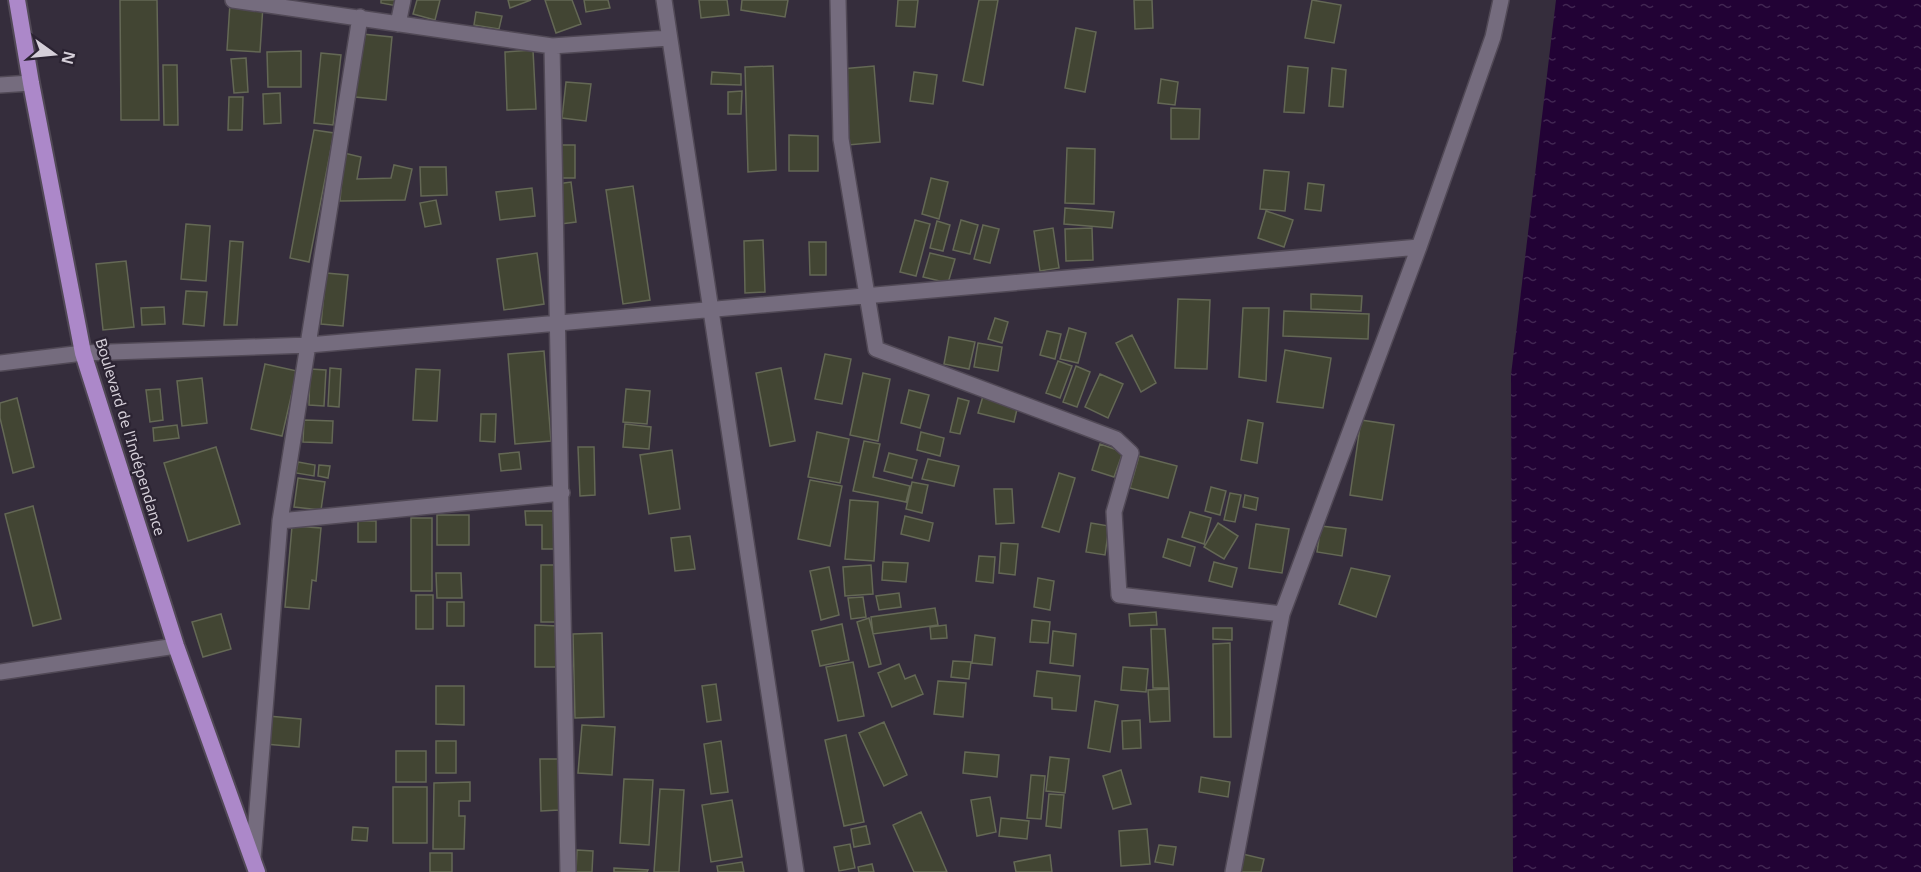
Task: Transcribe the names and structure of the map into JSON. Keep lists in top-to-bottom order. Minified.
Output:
{"streets":{"highway":["Boulevard de l'Indépendance"]},"north":"right"}
